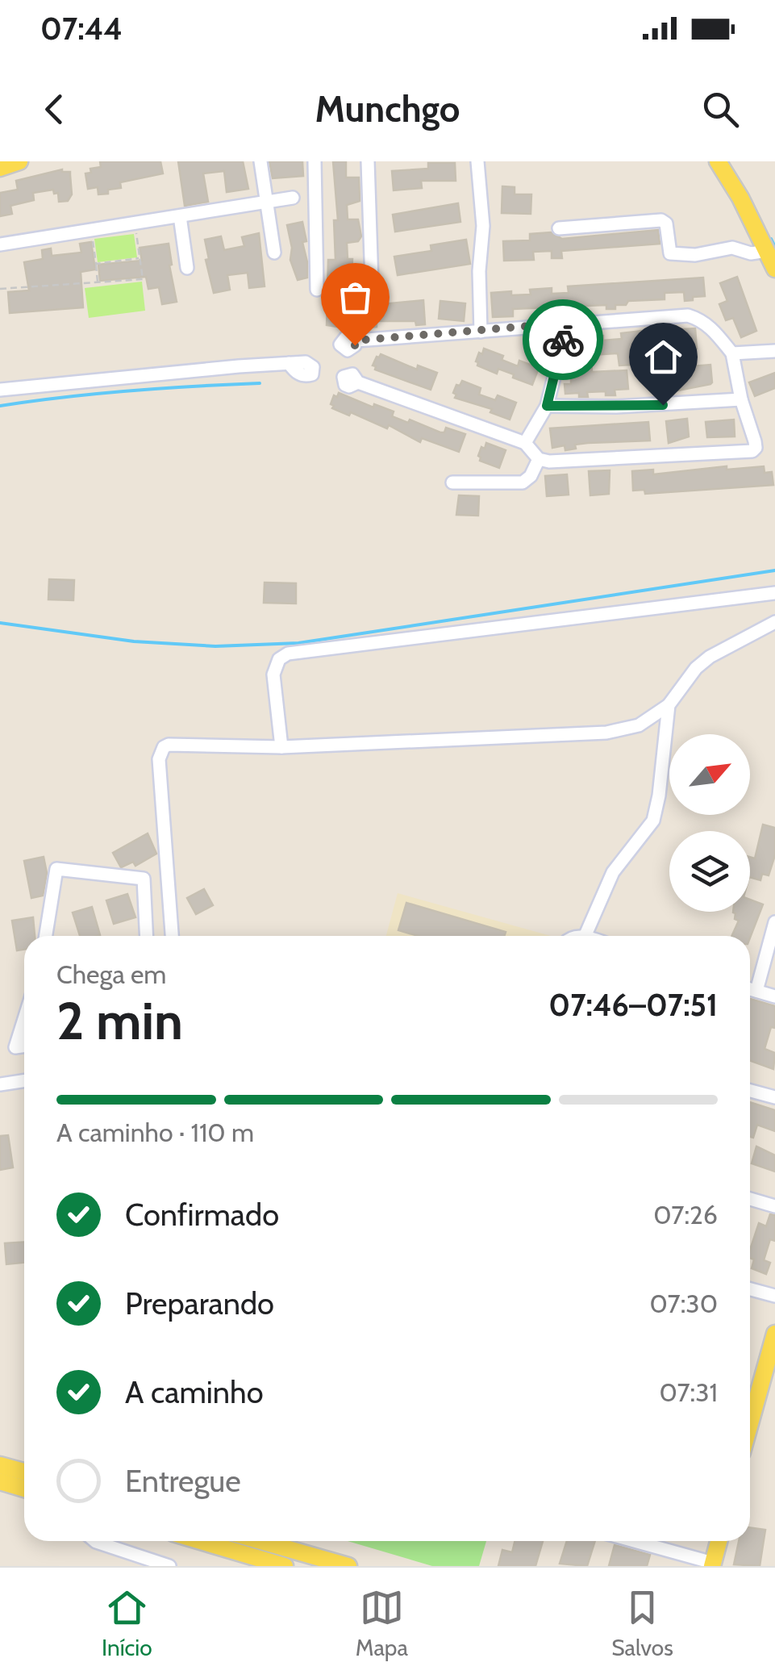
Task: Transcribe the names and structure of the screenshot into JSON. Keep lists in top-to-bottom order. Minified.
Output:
{"north":"top right","page":{"status":"07:44","header":"Munchgo","heading":["2 min","Chega em","07:46–07:51"],"bar":"A caminho · 110 m","list":[["Confirmado","07:26"],["Preparando","07:30"],["A caminho","07:31"],"Entregue"],"tabs":["Início","Mapa","Salvos"]}}
